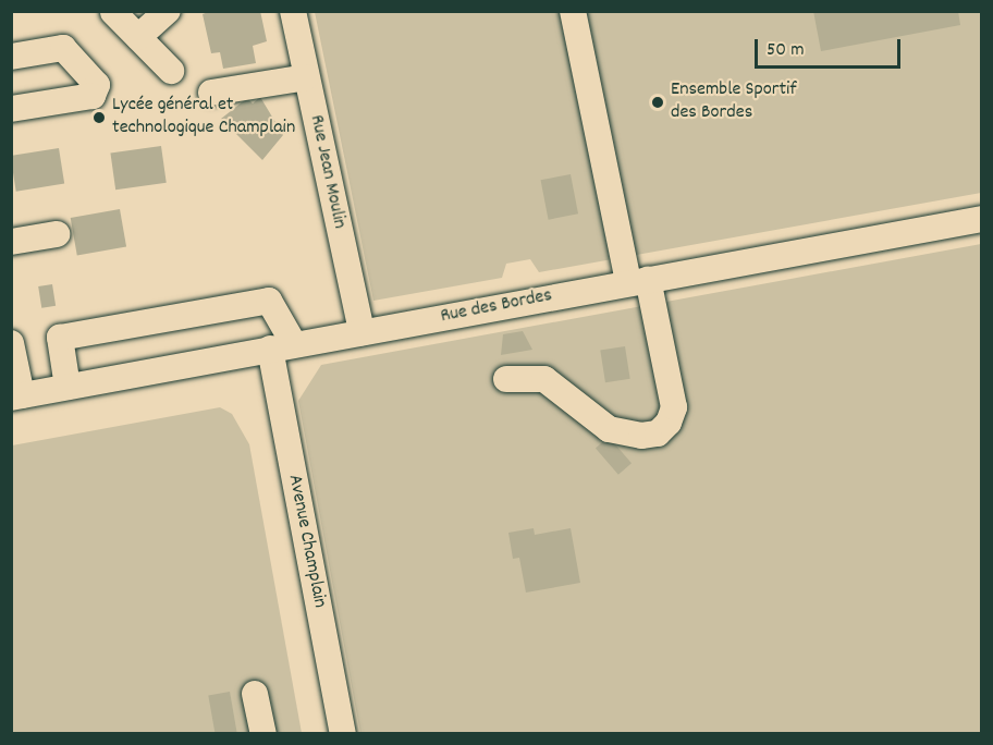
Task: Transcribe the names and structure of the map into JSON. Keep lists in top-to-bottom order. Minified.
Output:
{"streets":{"street":["Rue Jean Moulin","Rue des Bordes","Avenue Champlain"]},"crossings":[["Rue Jean Moulin","Rue des Bordes"],["Rue des Bordes","Avenue Champlain"]],"places":["Ensemble Sportif des Bordes","Lycée général et technologique Champlain"],"scale_bar":"50 m"}
